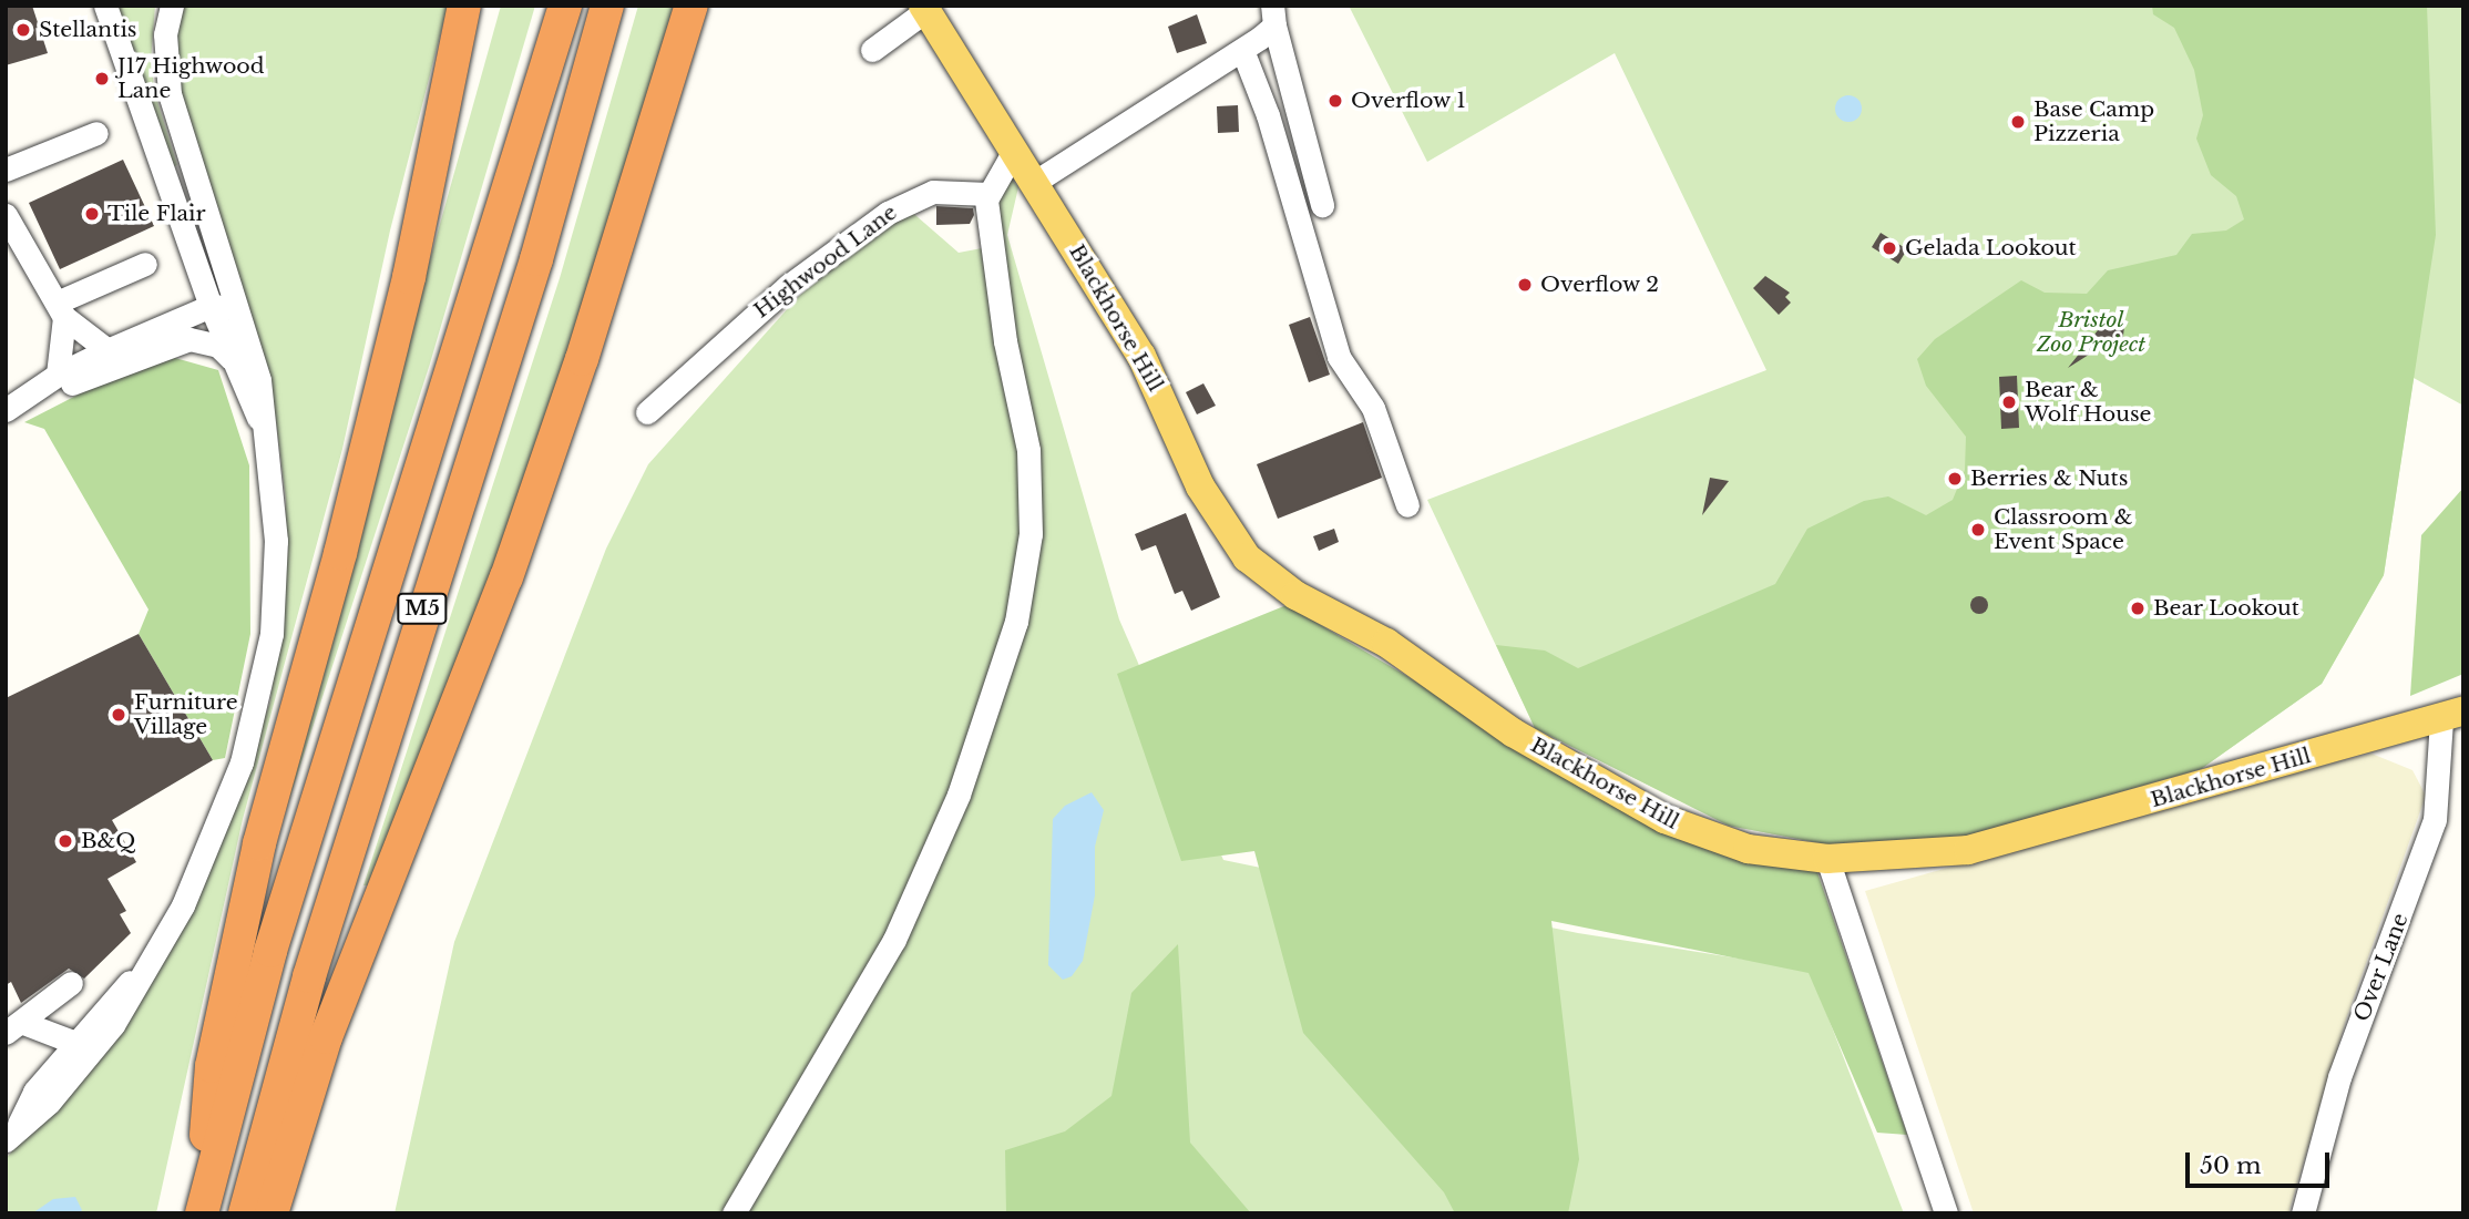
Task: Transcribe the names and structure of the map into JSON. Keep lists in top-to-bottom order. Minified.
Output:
{"streets":{"highway":["M5"],"main road":["Blackhorse Hill"],"street":["Highwood Lane","Over Lane"]},"crossings":[["Blackhorse Hill","Over Lane"]],"parks":["Bristol Zoo Project"],"places":["Stellantis","J17 Highwood Lane","Overflow 1","Base Camp Pizzeria","Tile Flair","Gelada Lookout","Overflow 2","Bear & Wolf House","Berries & Nuts","Classroom & Event Space","Bear Lookout","Furniture Village","B&Q"],"scale_bar":"50 m"}
